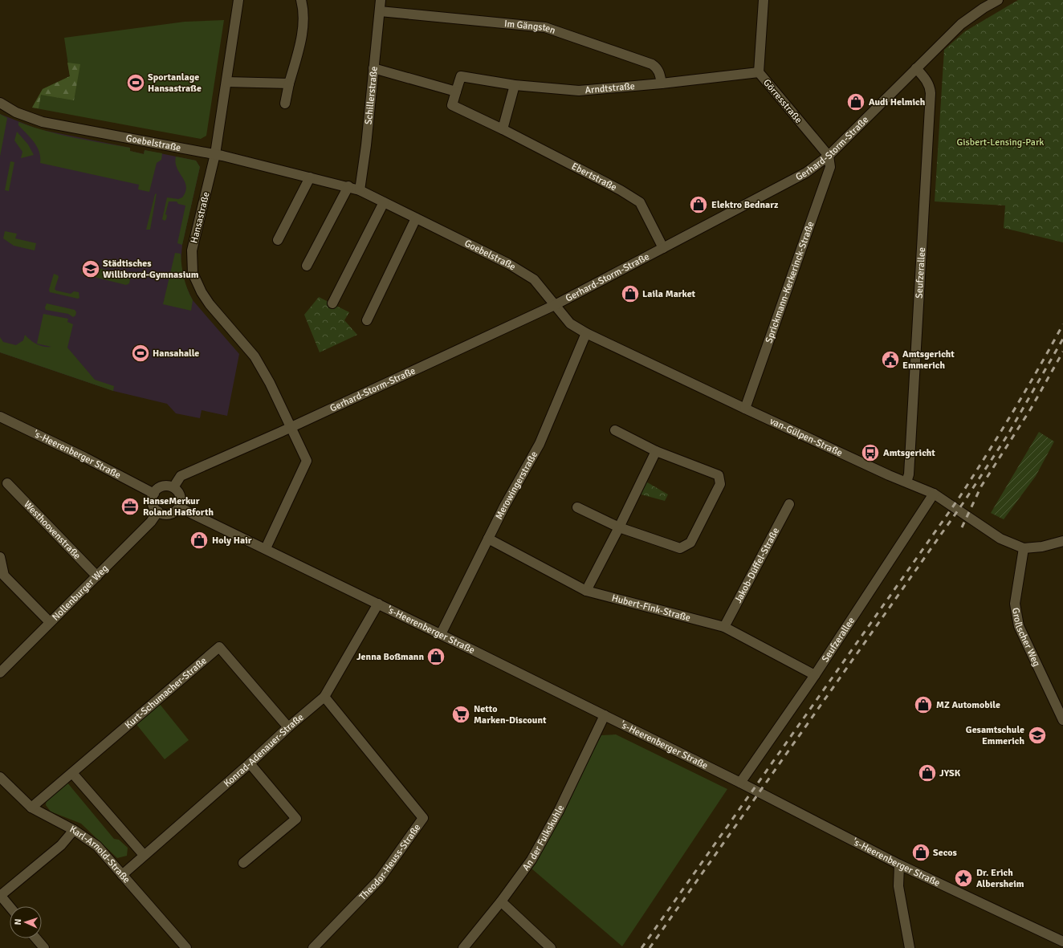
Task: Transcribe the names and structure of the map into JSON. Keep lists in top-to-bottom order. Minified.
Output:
{"streets":{"street":["Im Gängsten","Arndtstraße","Schillerstraße","Görresstraße","Goebelstraße","Gerhard-Storm-Straße","Ebertstraße","Hansastraße","Seufzerallee","Sprickmann-Kerkerinck-Straße","van-Gülpen-Straße","'s-Heerenberger Straße","Merowingerstraße","Westhoovenstraße","Jakob-Düffel-Straße","Nollenburger Weg","Hubert-Fink-Straße","Grollscher Weg","Kurt-Schumacher-Straße","Konrad-Adenauer-Straße","An der Fulkskuhle","Karl-Arnold-Straße","Theodor-Heuss-Straße"]},"crossings":[["Im Gängsten","Arndtstraße"],["Im Gängsten","Schillerstraße"],["Arndtstraße","Görresstraße"],["Arndtstraße","Ebertstraße"],["Schillerstraße","Goebelstraße"],["Görresstraße","Gerhard-Storm-Straße"],["Görresstraße","Sprickmann-Kerkerinck-Straße"],["Goebelstraße","Gerhard-Storm-Straße"],["Goebelstraße","Hansastraße"],["Goebelstraße","van-Gülpen-Straße"],["Gerhard-Storm-Straße","Ebertstraße"],["Gerhard-Storm-Straße","Hansastraße"],["Gerhard-Storm-Straße","Seufzerallee"],["Gerhard-Storm-Straße","Sprickmann-Kerkerinck-Straße"],["Gerhard-Storm-Straße","van-Gülpen-Straße"],["Gerhard-Storm-Straße","'s-Heerenberger Straße"],["Gerhard-Storm-Straße","Nollenburger Weg"],["Seufzerallee","van-Gülpen-Straße"],["Seufzerallee","'s-Heerenberger Straße"],["Seufzerallee","Hubert-Fink-Straße"],["Sprickmann-Kerkerinck-Straße","van-Gülpen-Straße"],["van-Gülpen-Straße","Merowingerstraße"],["van-Gülpen-Straße","Grollscher Weg"],["'s-Heerenberger Straße","Merowingerstraße"],["'s-Heerenberger Straße","Nollenburger Weg"],["'s-Heerenberger Straße","Konrad-Adenauer-Straße"],["'s-Heerenberger Straße","An der Fulkskuhle"],["Merowingerstraße","Hubert-Fink-Straße"],["Westhoovenstraße","Nollenburger Weg"],["Jakob-Düffel-Straße","Hubert-Fink-Straße"],["Kurt-Schumacher-Straße","Konrad-Adenauer-Straße"],["Kurt-Schumacher-Straße","Karl-Arnold-Straße"],["Konrad-Adenauer-Straße","Karl-Arnold-Straße"],["Konrad-Adenauer-Straße","Theodor-Heuss-Straße"]],"parks":["Gisbert-Lensing-Park"],"places":{"sports":["Sportanlage Hansastraße","Hansahalle"],"shop":["Audi Helmich","Elektro Bednarz","Laila Market","Holy Hair","Jenna Boßmann","MZ Automobile","JYSK","Secos"],"school or university":["Städtisches Willibrord-Gymnasium","Gesamtschule Emmerich"],"public building":["Amtsgericht Emmerich"],"bus stop":["Amtsgericht"],"office":["HanseMerkur Roland Haßforth"],"supermarket":["Netto Marken-Discount"],"place":["Dr. Erich Albersheim"]},"north":"left"}
